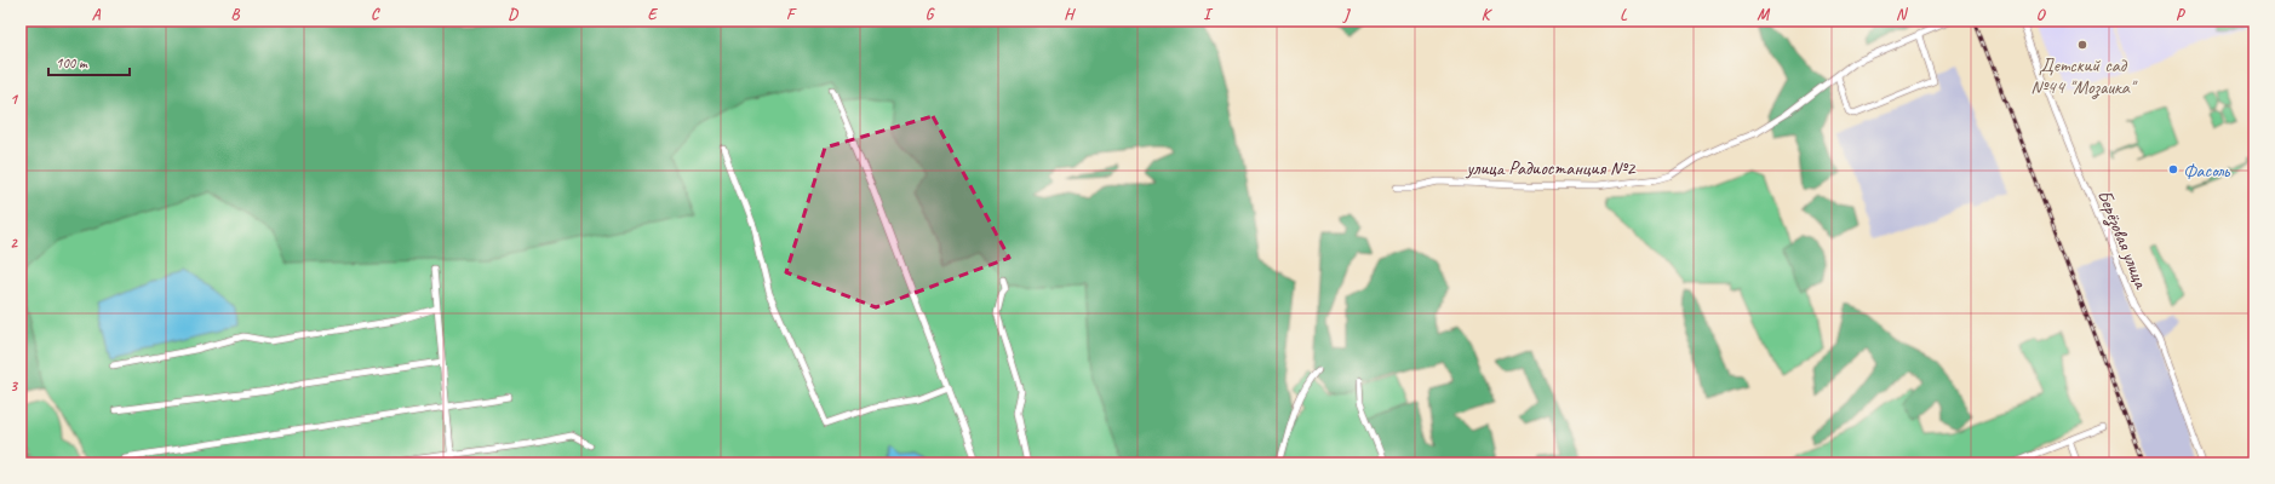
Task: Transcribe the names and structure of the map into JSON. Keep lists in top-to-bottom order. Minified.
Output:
{"streets":{"street":["улица Радиостанция №2","Берёзовая улица"]},"places":["Детский сад №44 \"Мозаика\"","Фасоль"],"scale_bar":"100 m","grid":{"columns":["A","B","C","D","E","F","G","H","I","J","K","L","M","N","O","P"],"rows":["1","2","3"]}}
